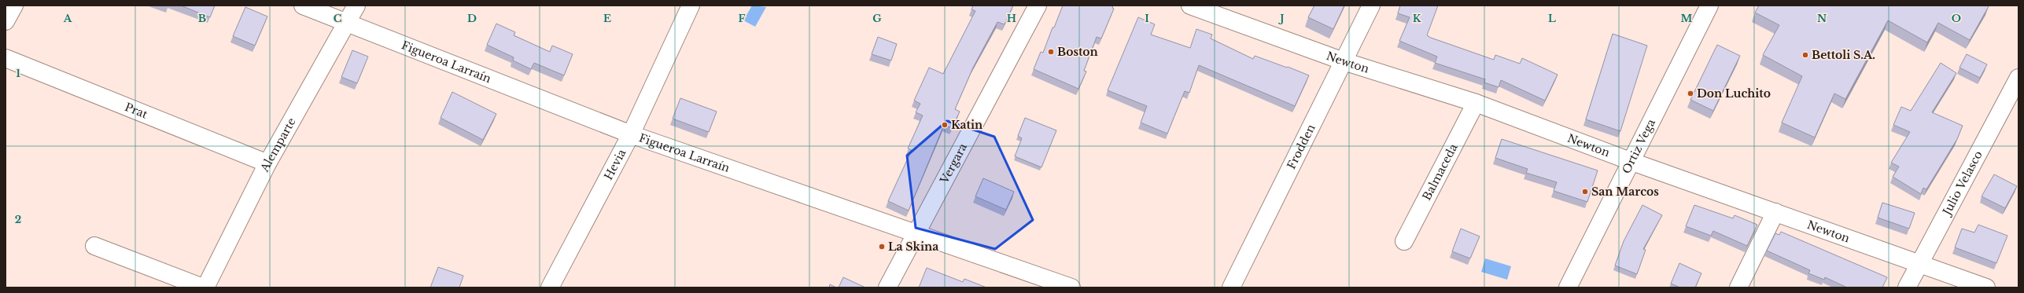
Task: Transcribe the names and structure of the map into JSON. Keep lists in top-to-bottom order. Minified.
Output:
{"streets":{"street":["Figueroa Larraín","Newton","Prat","Alemparte","Frodden","Ortiz Vega","Vergara","Hevia","Balmaceda","Julio Velasco"]},"crossings":[["Figueroa Larraín","Alemparte"],["Figueroa Larraín","Vergara"],["Figueroa Larraín","Hevia"],["Newton","Frodden"],["Newton","Ortiz Vega"],["Newton","Balmaceda"],["Newton","Julio Velasco"],["Prat","Alemparte"]],"places":["Boston","Bettoli S.A.","Don Luchito","Katin","San Marcos","La Skina"],"grid":{"columns":["A","B","C","D","E","F","G","H","I","J","K","L","M","N","O"],"rows":["1","2"]}}
